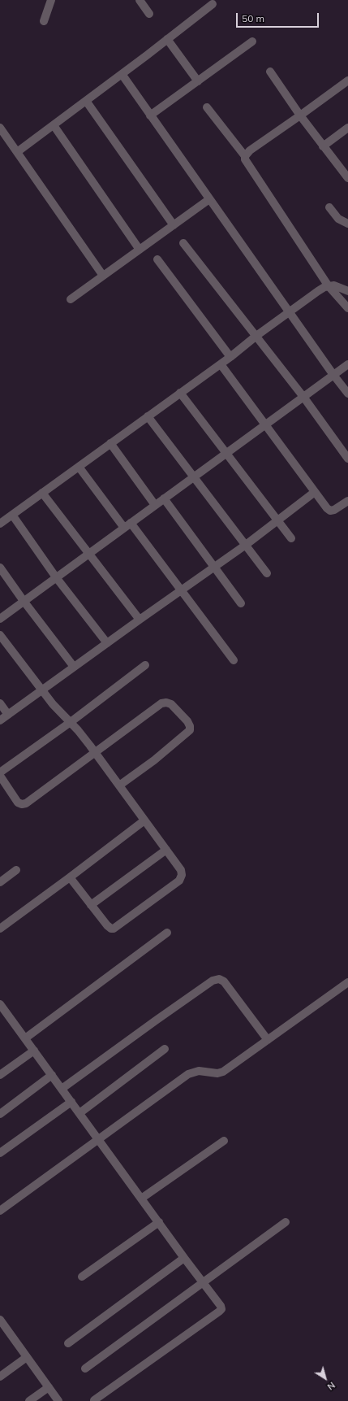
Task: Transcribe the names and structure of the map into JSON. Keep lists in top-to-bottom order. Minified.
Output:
{"scale_bar":"50 m","north":"bottom right"}
